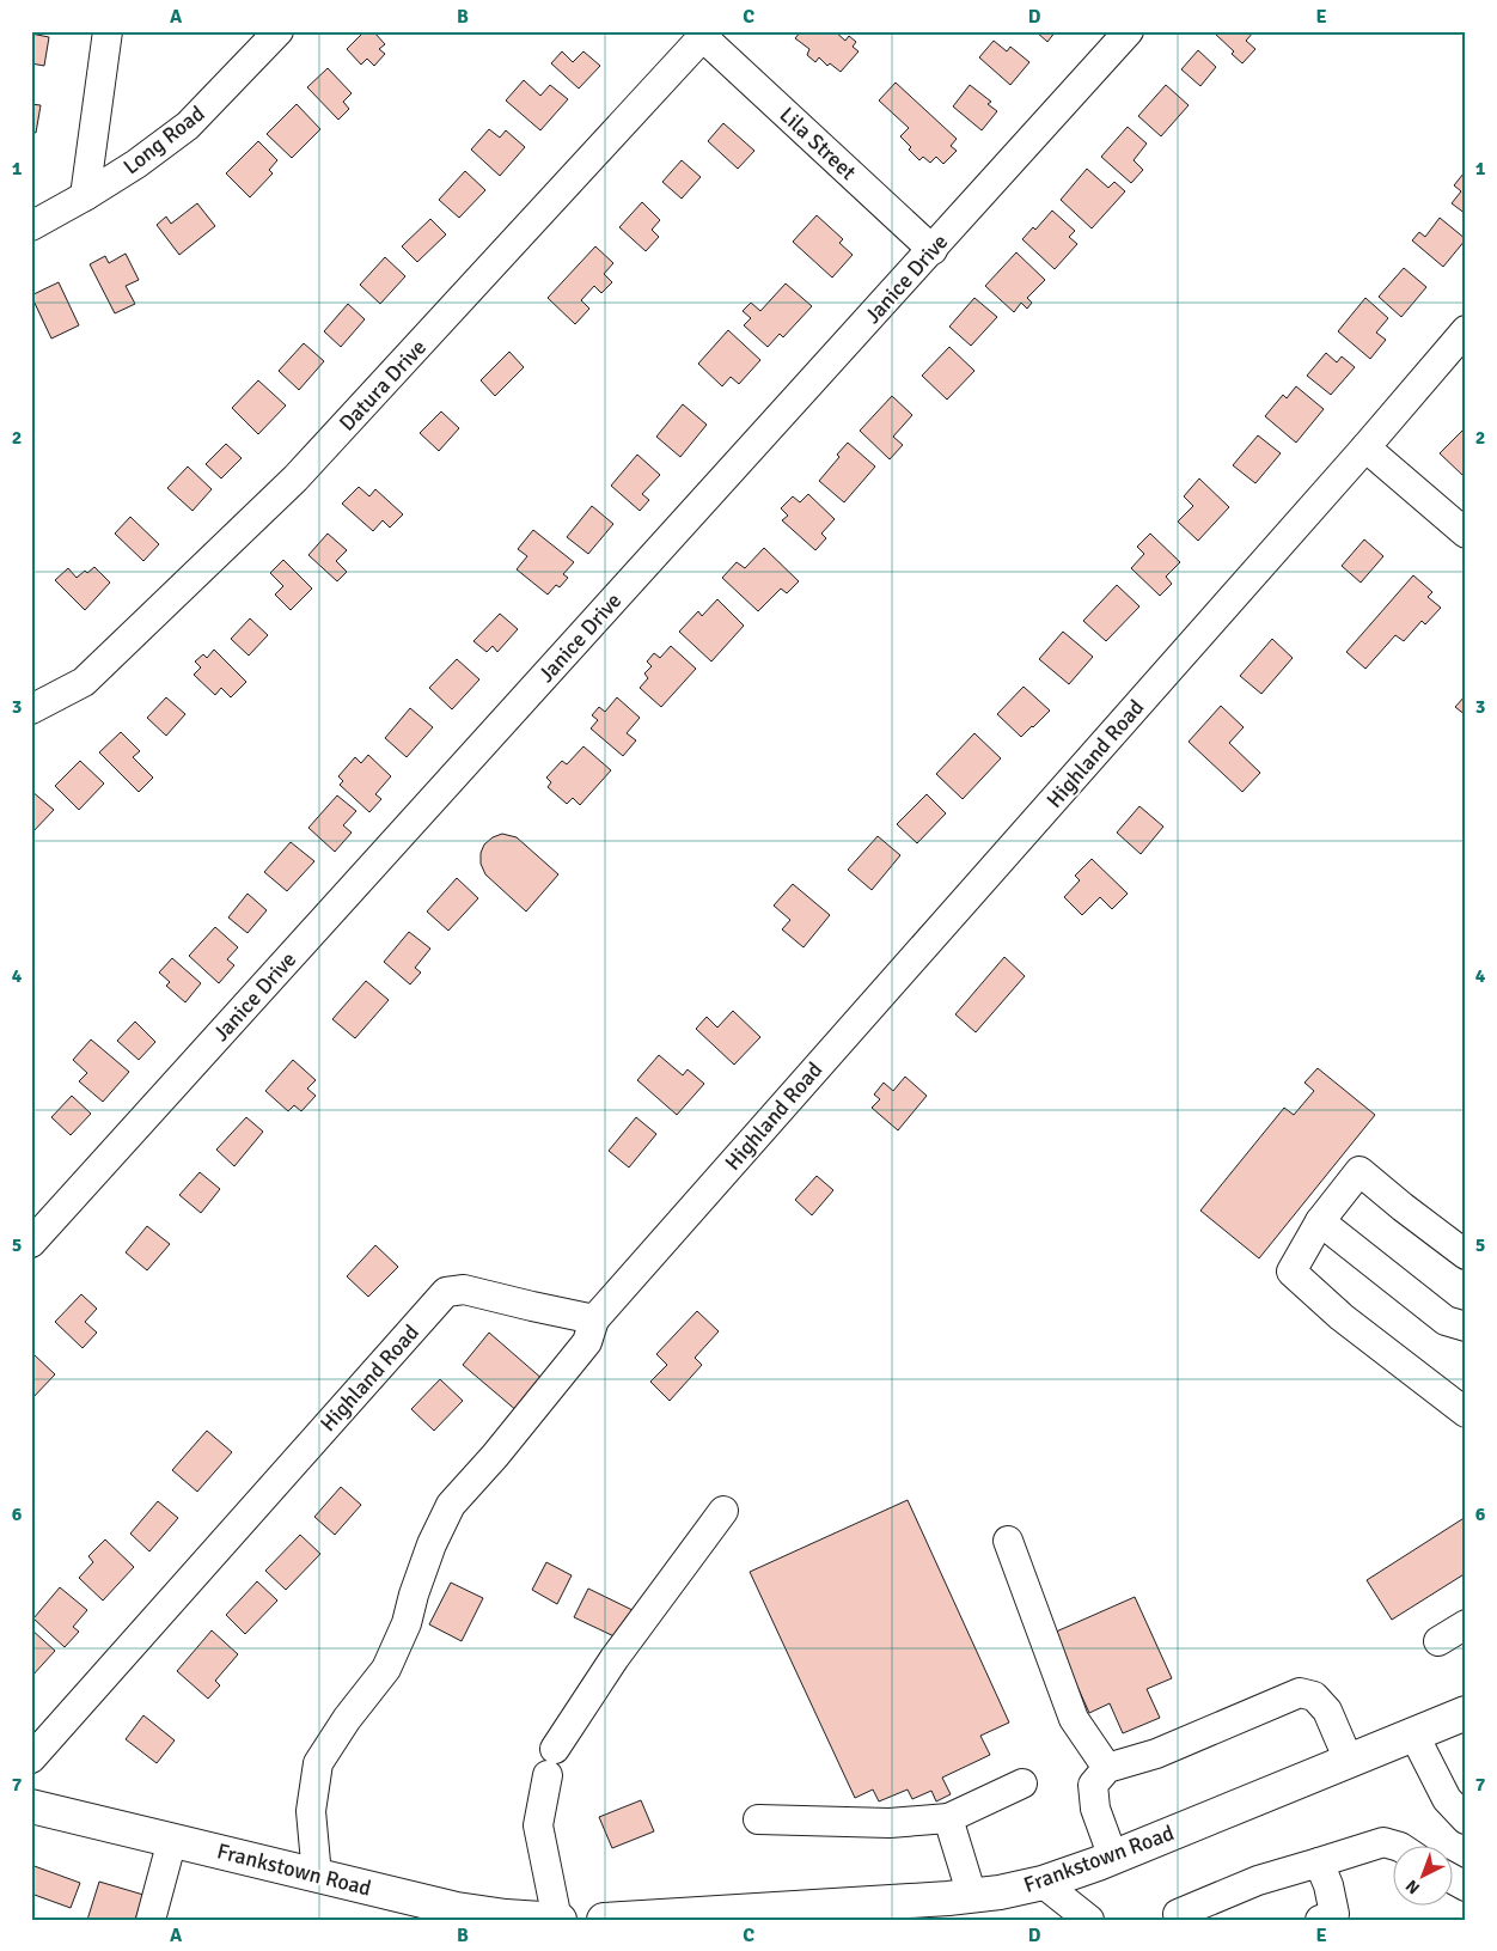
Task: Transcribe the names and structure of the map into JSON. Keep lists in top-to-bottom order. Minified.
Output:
{"streets":{"main road":["Frankstown Road"],"street":["Long Road","Lila Street","Janice Drive","Datura Drive","Highland Road"]},"crossings":[["Lila Street","Janice Drive"],["Lila Street","Datura Drive"]],"north":"bottom left","grid":{"columns":["A","B","C","D","E"],"rows":["1","2","3","4","5","6","7"]}}
